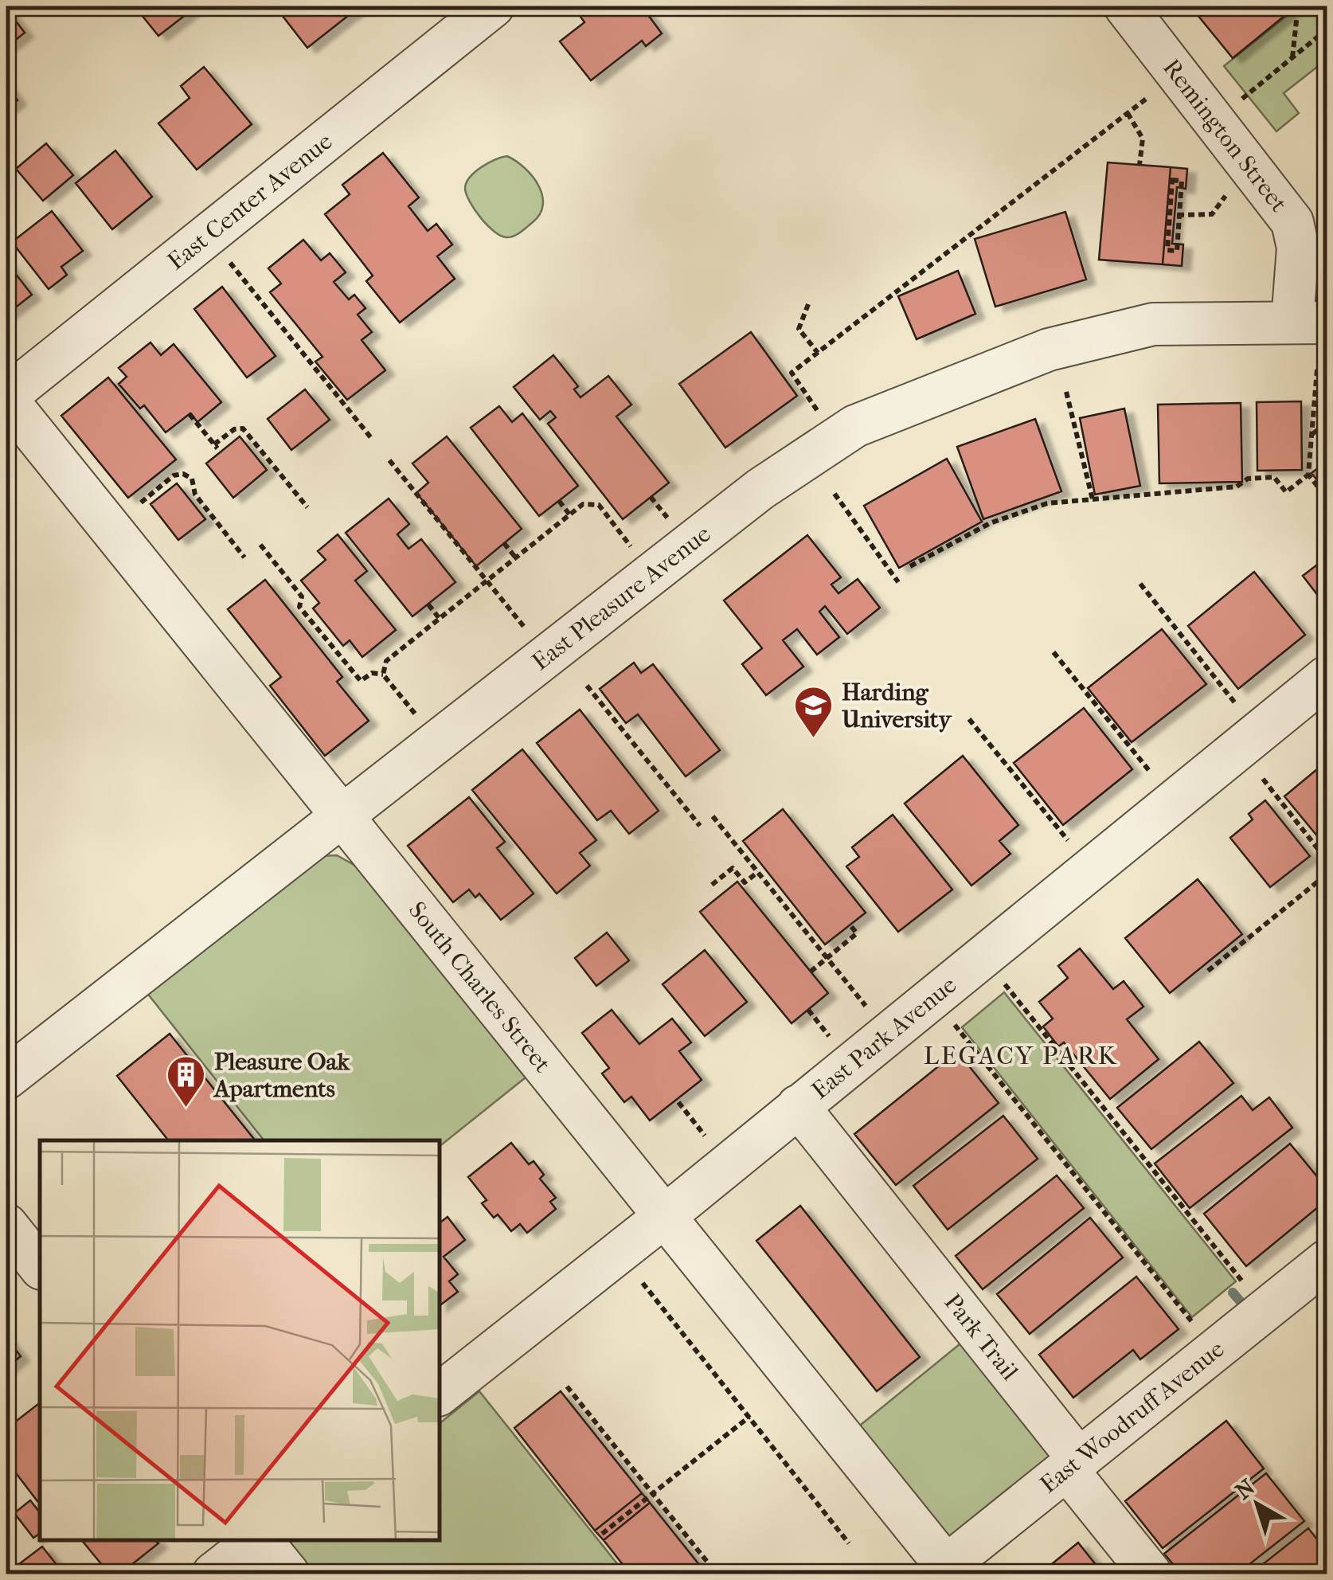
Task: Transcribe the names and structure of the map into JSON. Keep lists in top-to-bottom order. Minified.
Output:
{"streets":{"street":["Remington Street","East Center Avenue","East Pleasure Avenue","South Charles Street","East Park Avenue","Park Trail","East Woodruff Avenue"]},"crossings":[["Remington Street","East Pleasure Avenue"],["East Center Avenue","South Charles Street"],["East Pleasure Avenue","South Charles Street"],["South Charles Street","East Park Avenue"],["South Charles Street","East Woodruff Avenue"],["East Park Avenue","Park Trail"],["Park Trail","East Woodruff Avenue"]],"districts":["LEGACY PARK"],"places":{"school or university":["Harding University"],"building":["Pleasure Oak Apartments"]},"north":"top left"}
